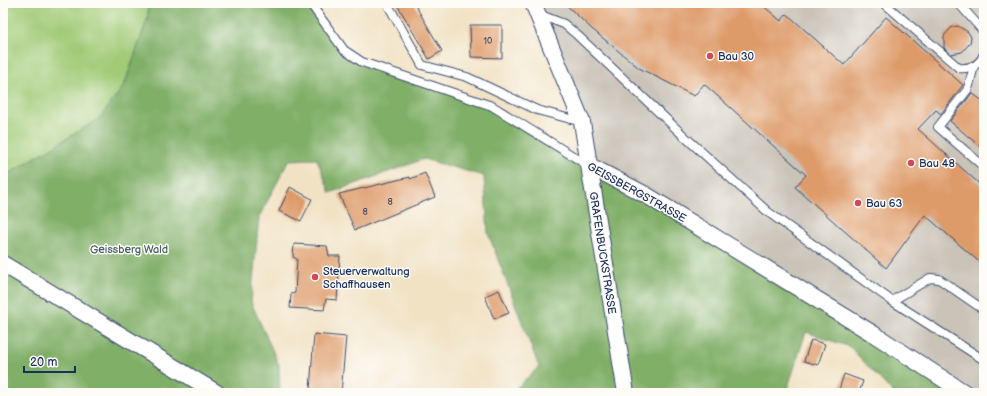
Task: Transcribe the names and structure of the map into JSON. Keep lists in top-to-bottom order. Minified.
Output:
{"streets":{"street":["GEISSBERGSTRASSE","GRAFENBUCKSTRASSE"]},"crossings":[["GEISSBERGSTRASSE","GRAFENBUCKSTRASSE"]],"parks":["Geissberg Wald"],"places":["Bau 30","Bau 48","Bau 63","Steuerverwaltung Schaffhausen"],"house_numbers":["10","8","8"],"scale_bar":"20 m"}
